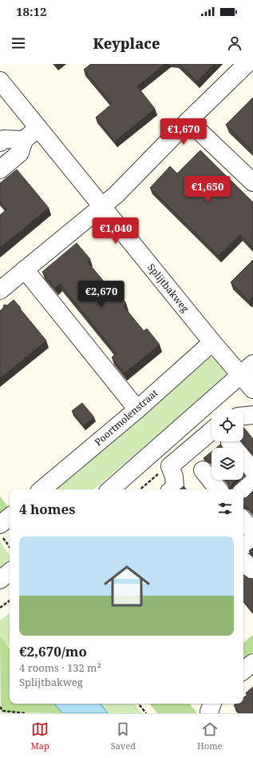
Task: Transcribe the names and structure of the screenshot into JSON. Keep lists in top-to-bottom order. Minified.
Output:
{"streets":{"street":["Splijtbakweg","Poortmolenstraat"]},"crossings":[["Splijtbakweg","Poortmolenstraat"]],"page":{"status":"18:12","header":"Keyplace","price":["€1,670","€1,650","€1,040","€2,670"],"heading":"4 homes","list":[{"name":"€2,670/mo","note":"4 rooms · 132 m² · Splijtbakweg"}],"tabs":["Map","Saved","Home"]}}
